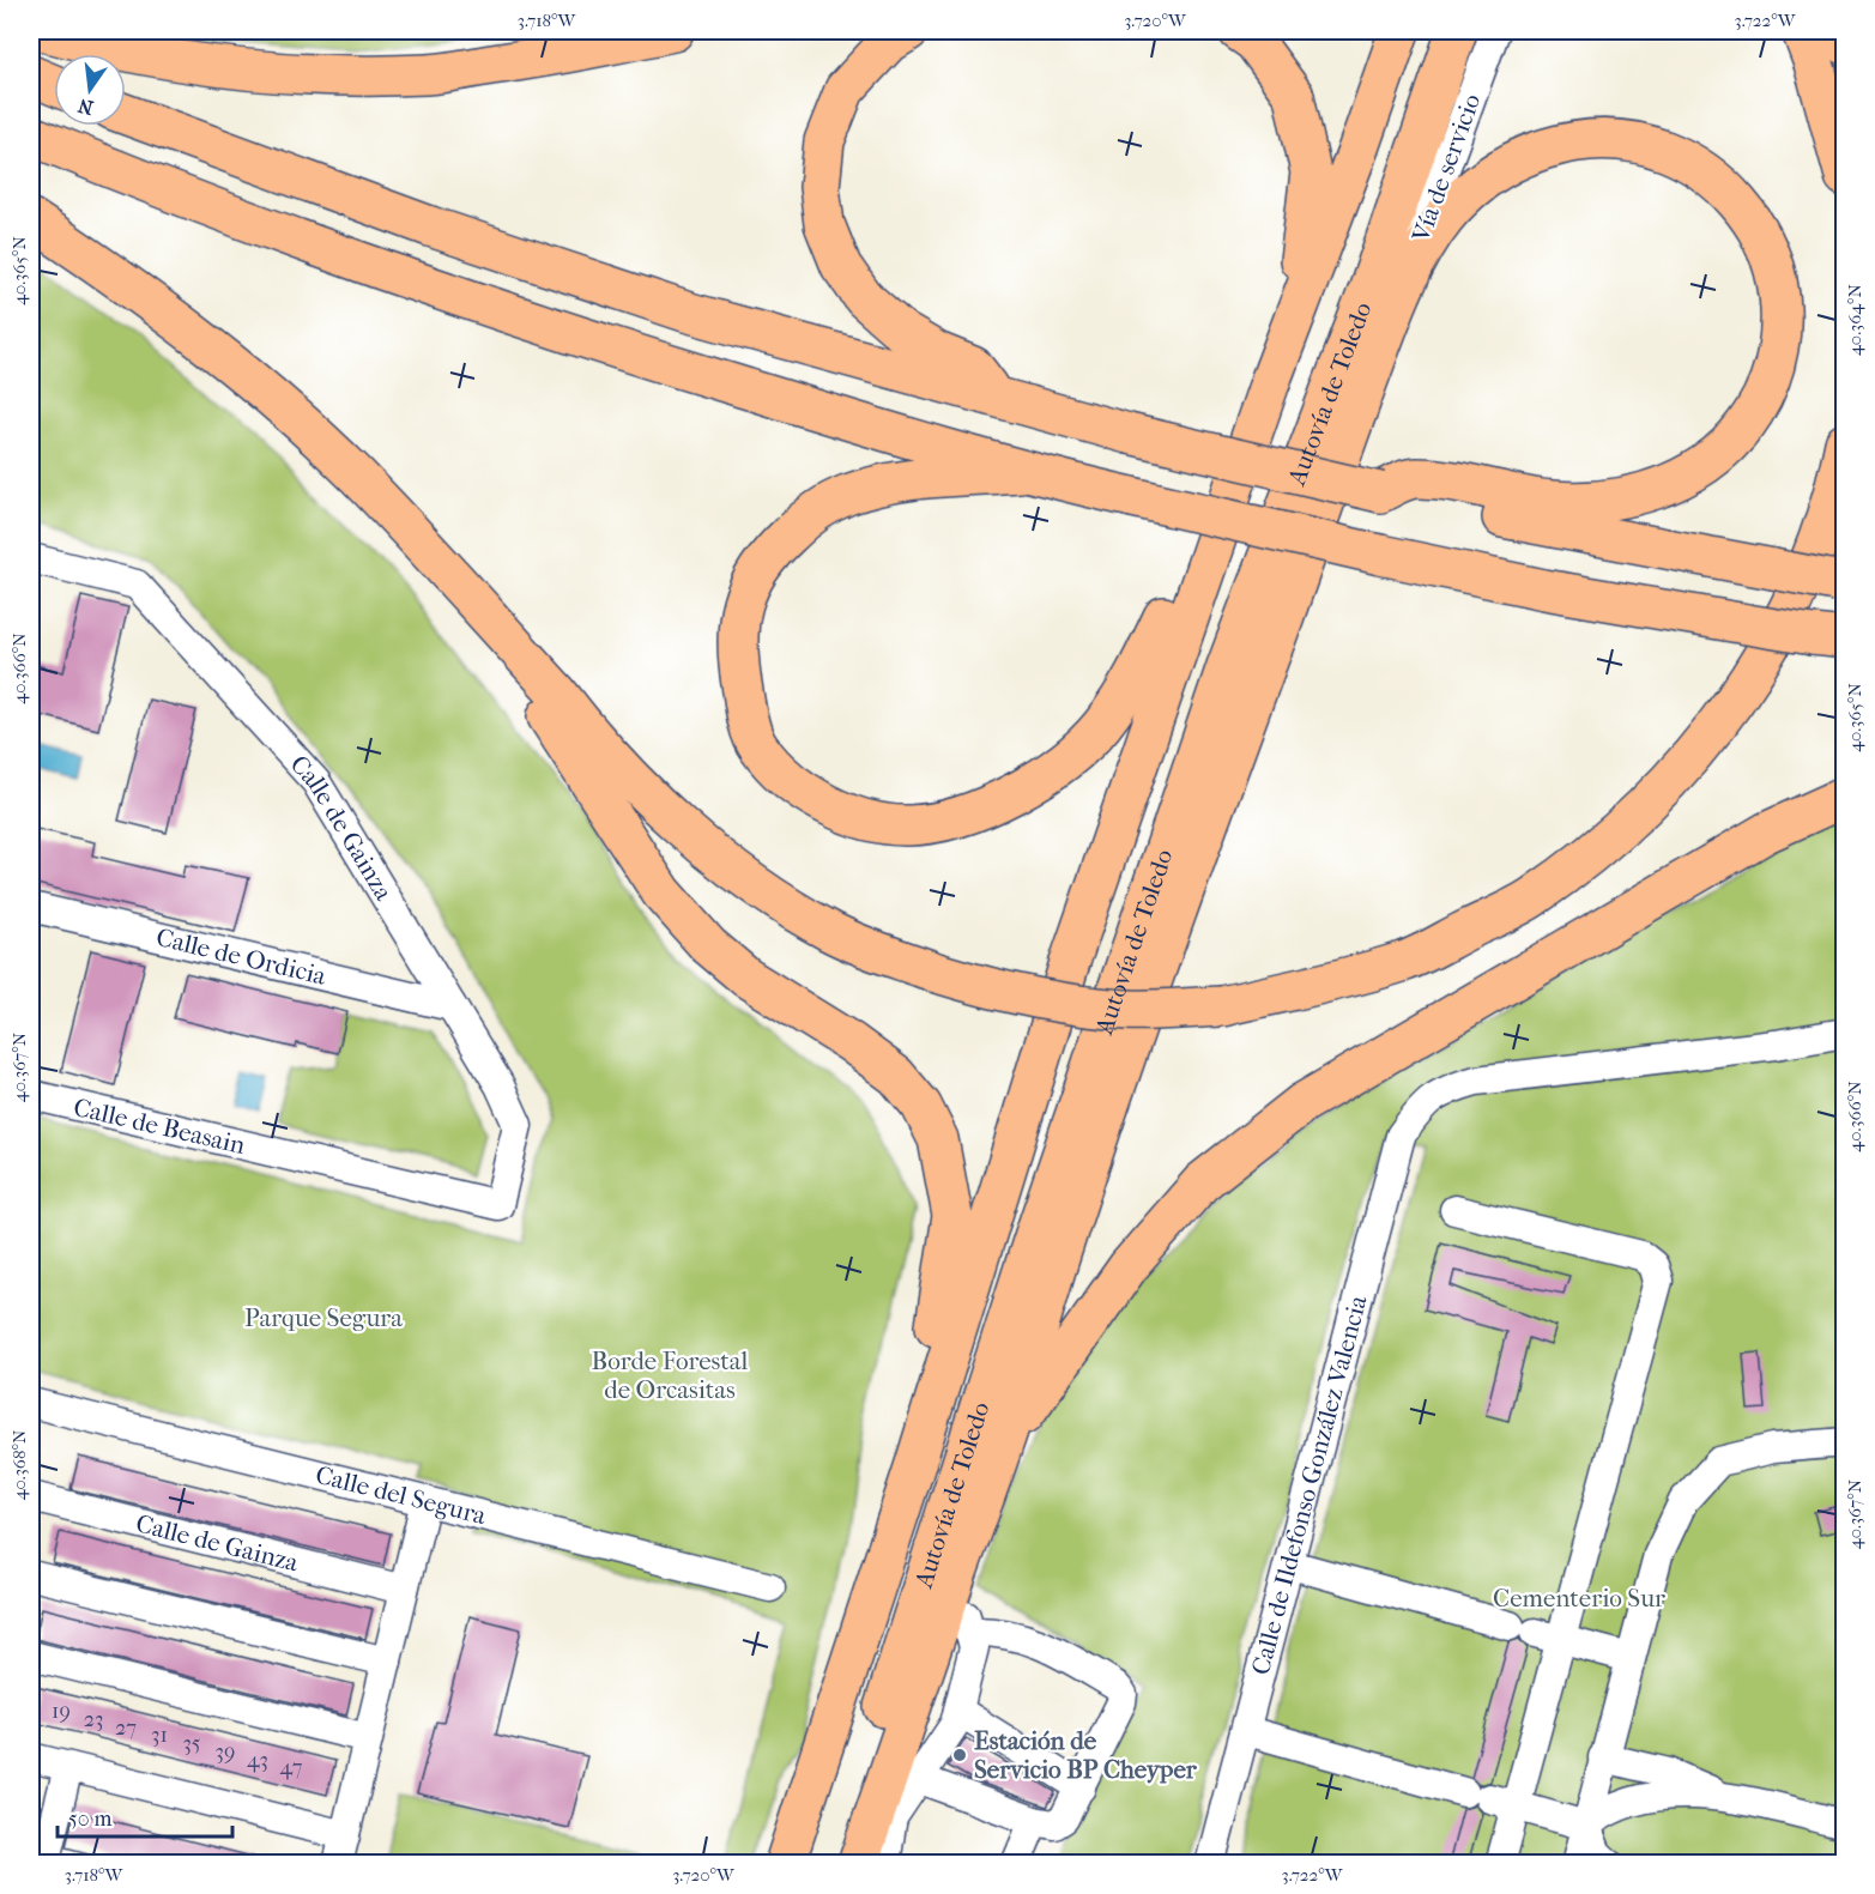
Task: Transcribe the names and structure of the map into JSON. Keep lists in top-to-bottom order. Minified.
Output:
{"streets":{"highway":["Autovía de Toledo"],"street":["Vía de servicio","Calle de Gainza","Calle de Ordicia","Calle de Beasain","Calle de Ildefonso González Valencia","Calle del Segura"]},"crossings":[["Calle de Gainza","Calle de Ordicia"],["Calle de Gainza","Calle de Beasain"]],"parks":["Parque Segura","Borde Forestal de Orcasitas","Cementerio Sur"],"places":["Estación de Servicio BP Cheyper"],"house_numbers":["19","23","27","31","35","39","43","47"],"scale_bar":"50 m","north":"bottom","coordinates":["3.718°W","3.720°W","3.722°W","40.365°N","40.364°N","40.366°N","40.367°N","40.368°N"]}
